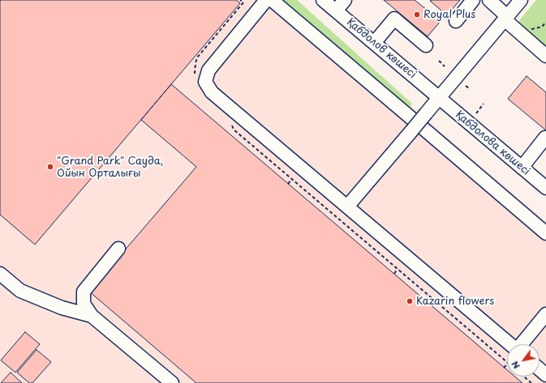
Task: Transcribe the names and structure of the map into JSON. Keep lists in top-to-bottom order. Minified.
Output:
{"streets":{"street":["Қабдолов көшесі","Қабдолова көшесі"]},"crossings":[["Қабдолов көшесі","Қабдолова көшесі"]],"places":["Royal Plus","\"Grand Park\" Сауда, Ойын Орталығы","Kazarin flowers"],"north":"bottom left"}
